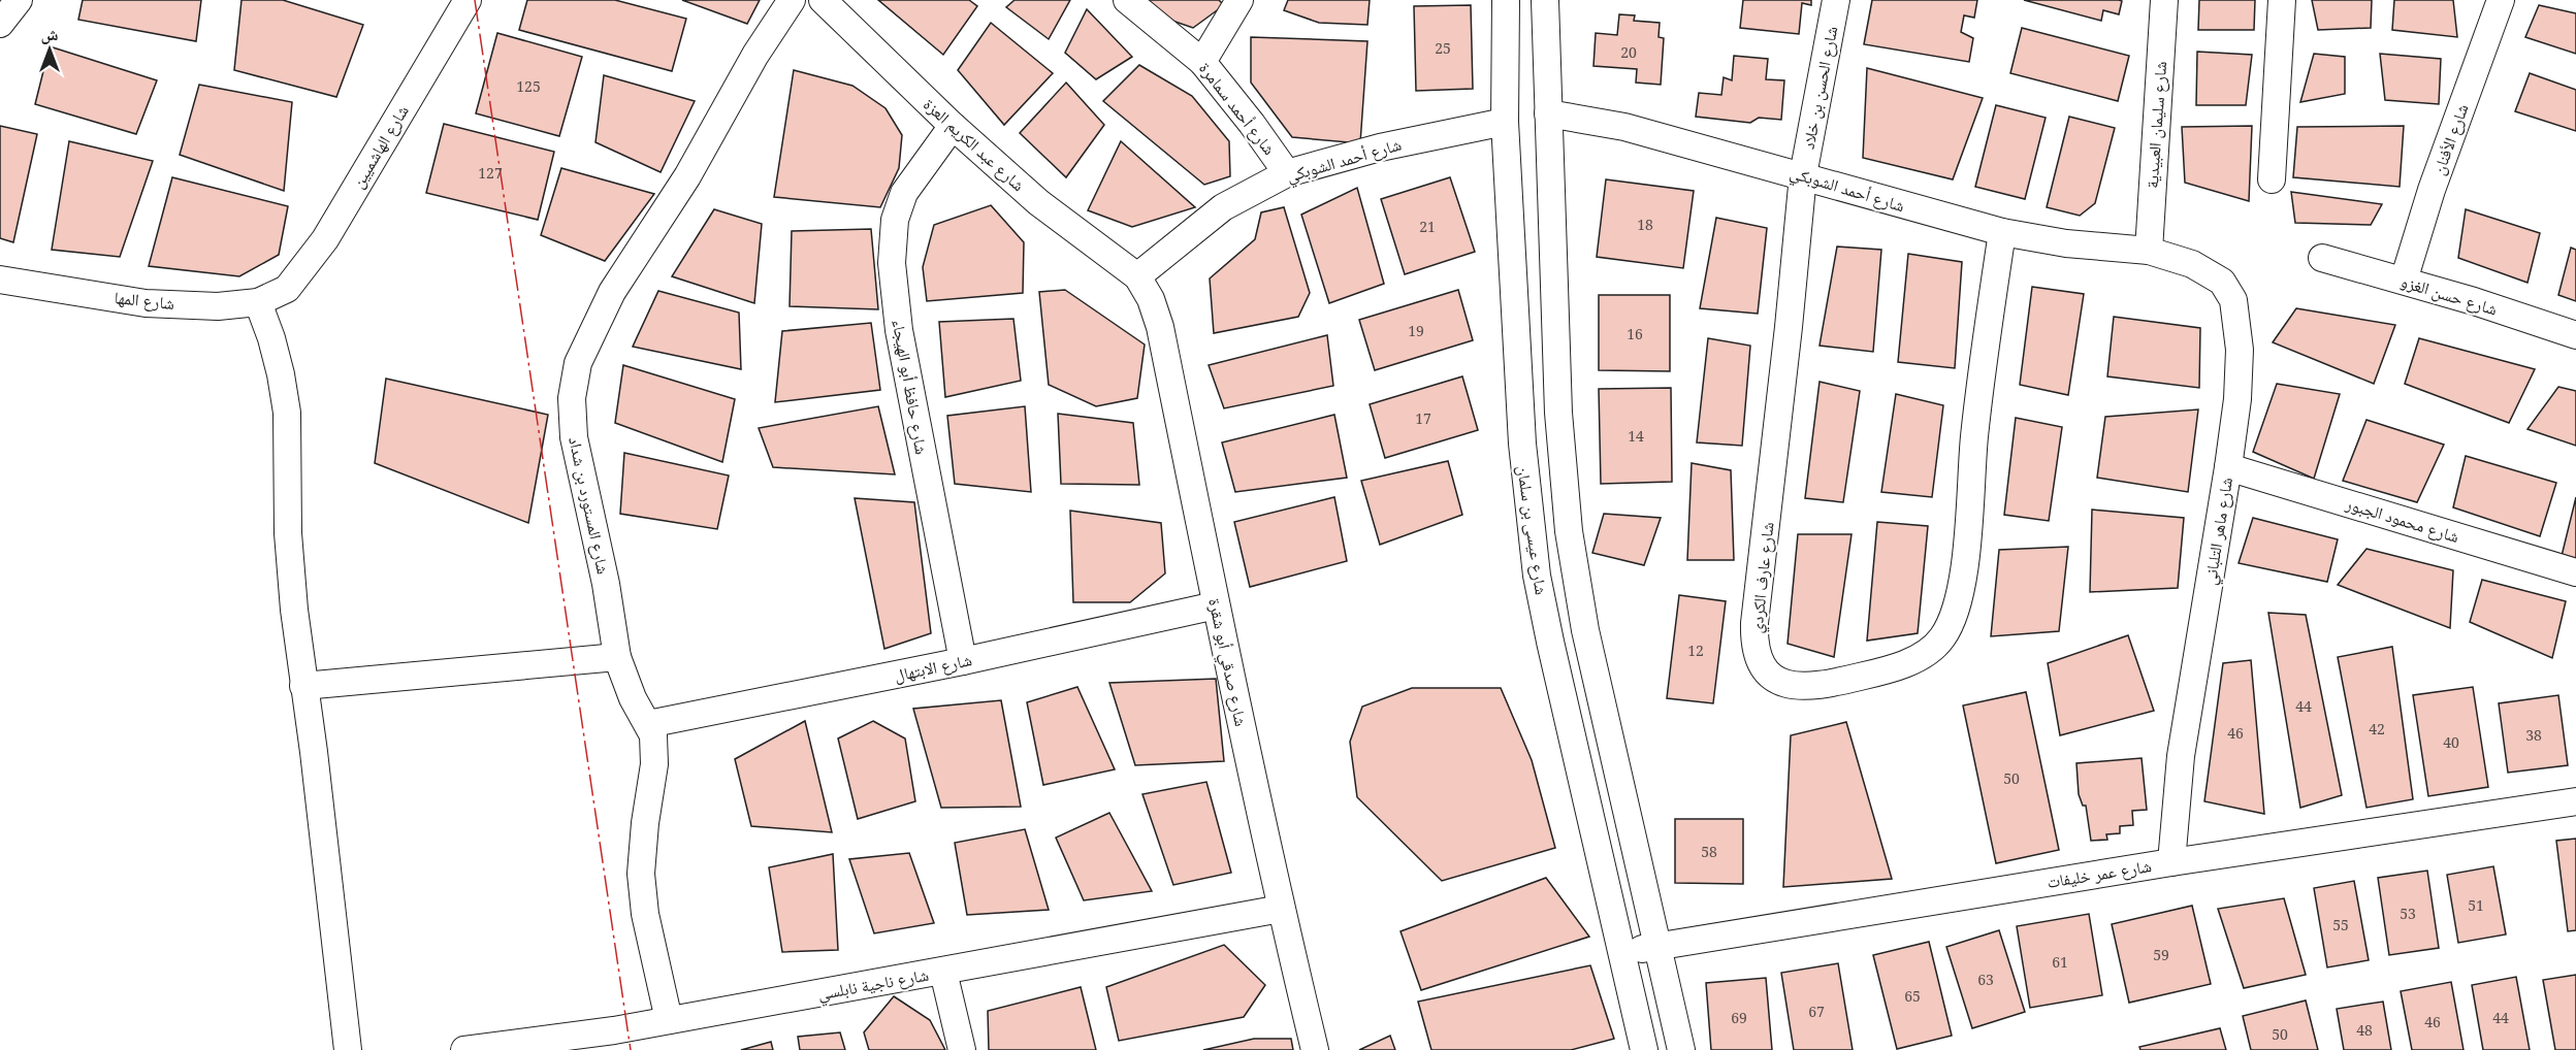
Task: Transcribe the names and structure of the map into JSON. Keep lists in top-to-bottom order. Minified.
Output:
{"streets":{"street":["شارع الحسن بن خلاد","شارع أحمد سمامرة","شارع سليمان العبيدية","شارع الأفنان","شارع عبد الكريم العزة","شارع الهاشميين","شارع أحمد الشوبكي","شارع حسن الغزو","شارع المها","شارع حافظ أبو الهيجاء","شارع المستورد بن شداد","شارع محمود الجبور","شارع عيسى بن سلمان","شارع ماهر التلباني","شارع عارف الكردي","شارع صدقي أبو شقرة","شارع الابتهال","شارع عمر خليفات","شارع ناجية نابلسي"]},"crossings":[["شارع الحسن بن خلاد","شارع أحمد الشوبكي"],["شارع الحسن بن خلاد","شارع عارف الكردي"],["شارع أحمد سمامرة","شارع أحمد الشوبكي"],["شارع سليمان العبيدية","شارع أحمد الشوبكي"],["شارع سليمان العبيدية","شارع ماهر التلباني"],["شارع الأفنان","شارع حسن الغزو"],["شارع عبد الكريم العزة","شارع أحمد الشوبكي"],["شارع عبد الكريم العزة","شارع حافظ أبو الهيجاء"],["شارع عبد الكريم العزة","شارع صدقي أبو شقرة"],["شارع الهاشميين","شارع المها"],["شارع أحمد الشوبكي","شارع عيسى بن سلمان"],["شارع أحمد الشوبكي","شارع ماهر التلباني"],["شارع أحمد الشوبكي","شارع عارف الكردي"],["شارع أحمد الشوبكي","شارع صدقي أبو شقرة"],["شارع حافظ أبو الهيجاء","شارع الابتهال"],["شارع المستورد بن شداد","شارع الابتهال"],["شارع المستورد بن شداد","شارع ناجية نابلسي"],["شارع محمود الجبور","شارع ماهر التلباني"],["شارع عيسى بن سلمان","شارع عمر خليفات"],["شارع ماهر التلباني","شارع عمر خليفات"],["شارع صدقي أبو شقرة","شارع الابتهال"],["شارع صدقي أبو شقرة","شارع ناجية نابلسي"]],"house_numbers":["25","20","125","127","18","21","19","16","17","14","12","44","42","46","38","40","50","58","51","53","55","59","61","63","65","67","69","44","46","48","50"],"north":"top"}
